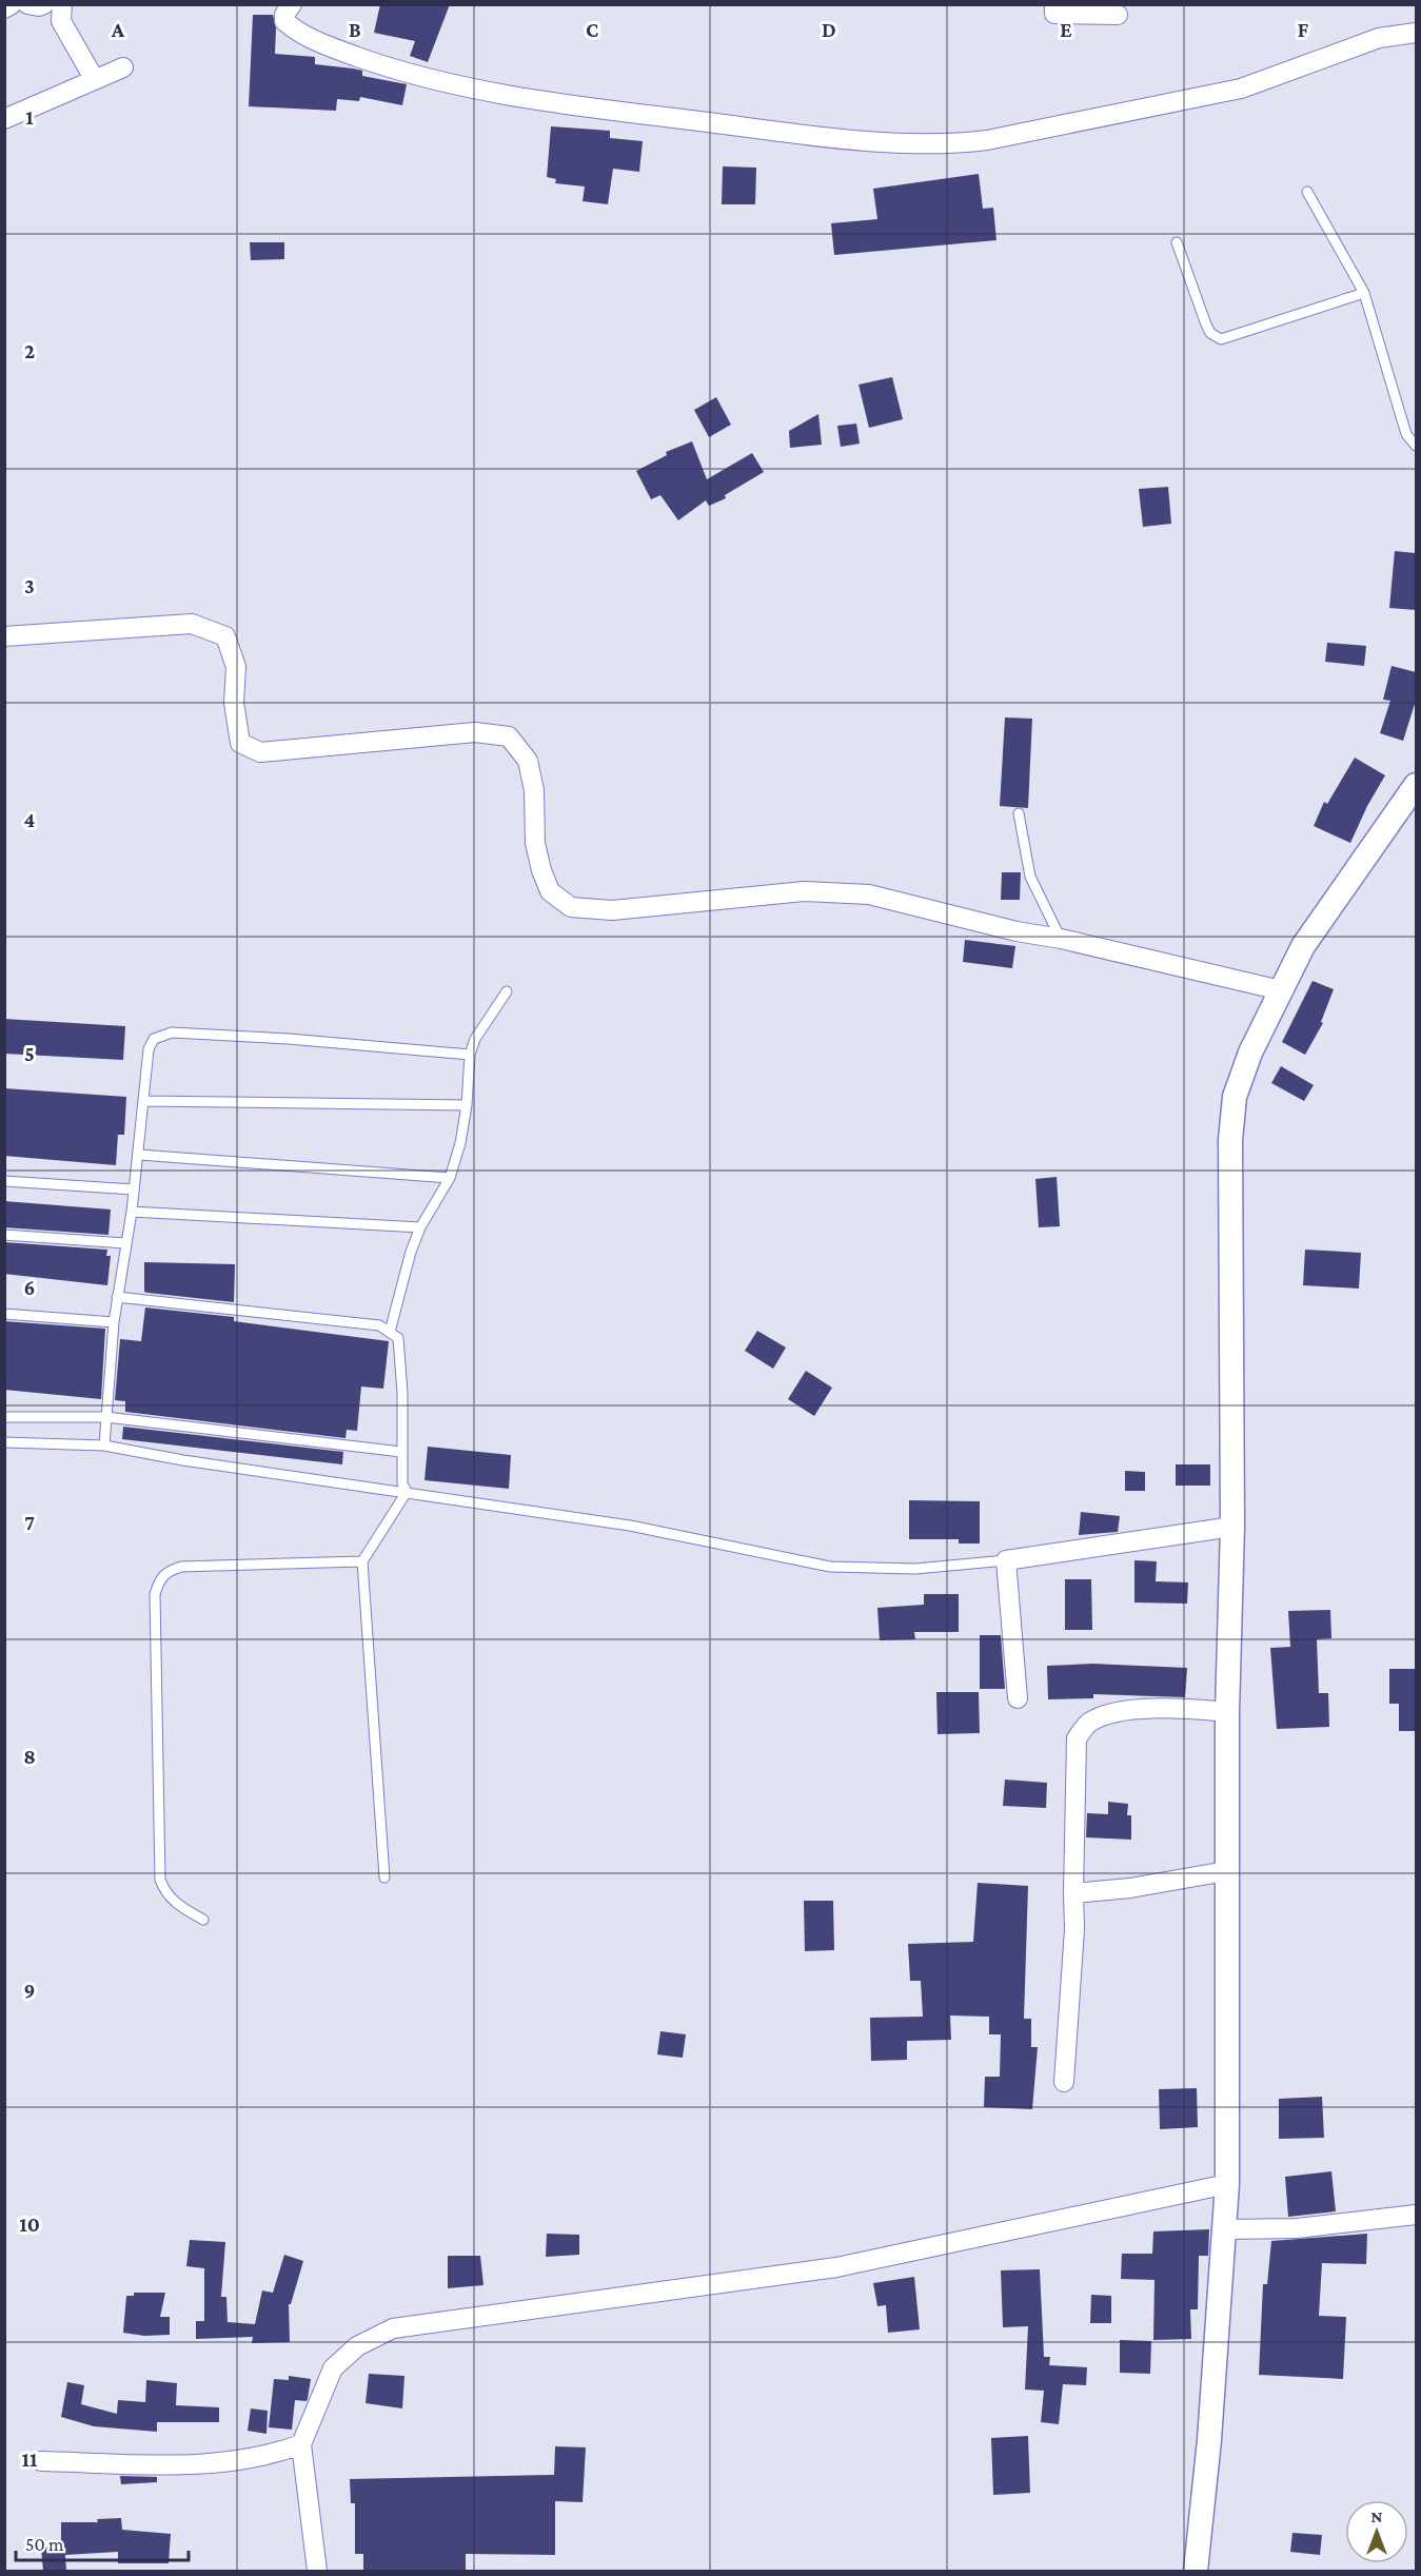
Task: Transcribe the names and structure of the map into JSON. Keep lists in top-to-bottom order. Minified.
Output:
{"scale_bar":"50 m","north":"top","grid":{"columns":["A","B","C","D","E","F"],"rows":["1","2","3","4","5","6","7","8","9","10","11"]}}
